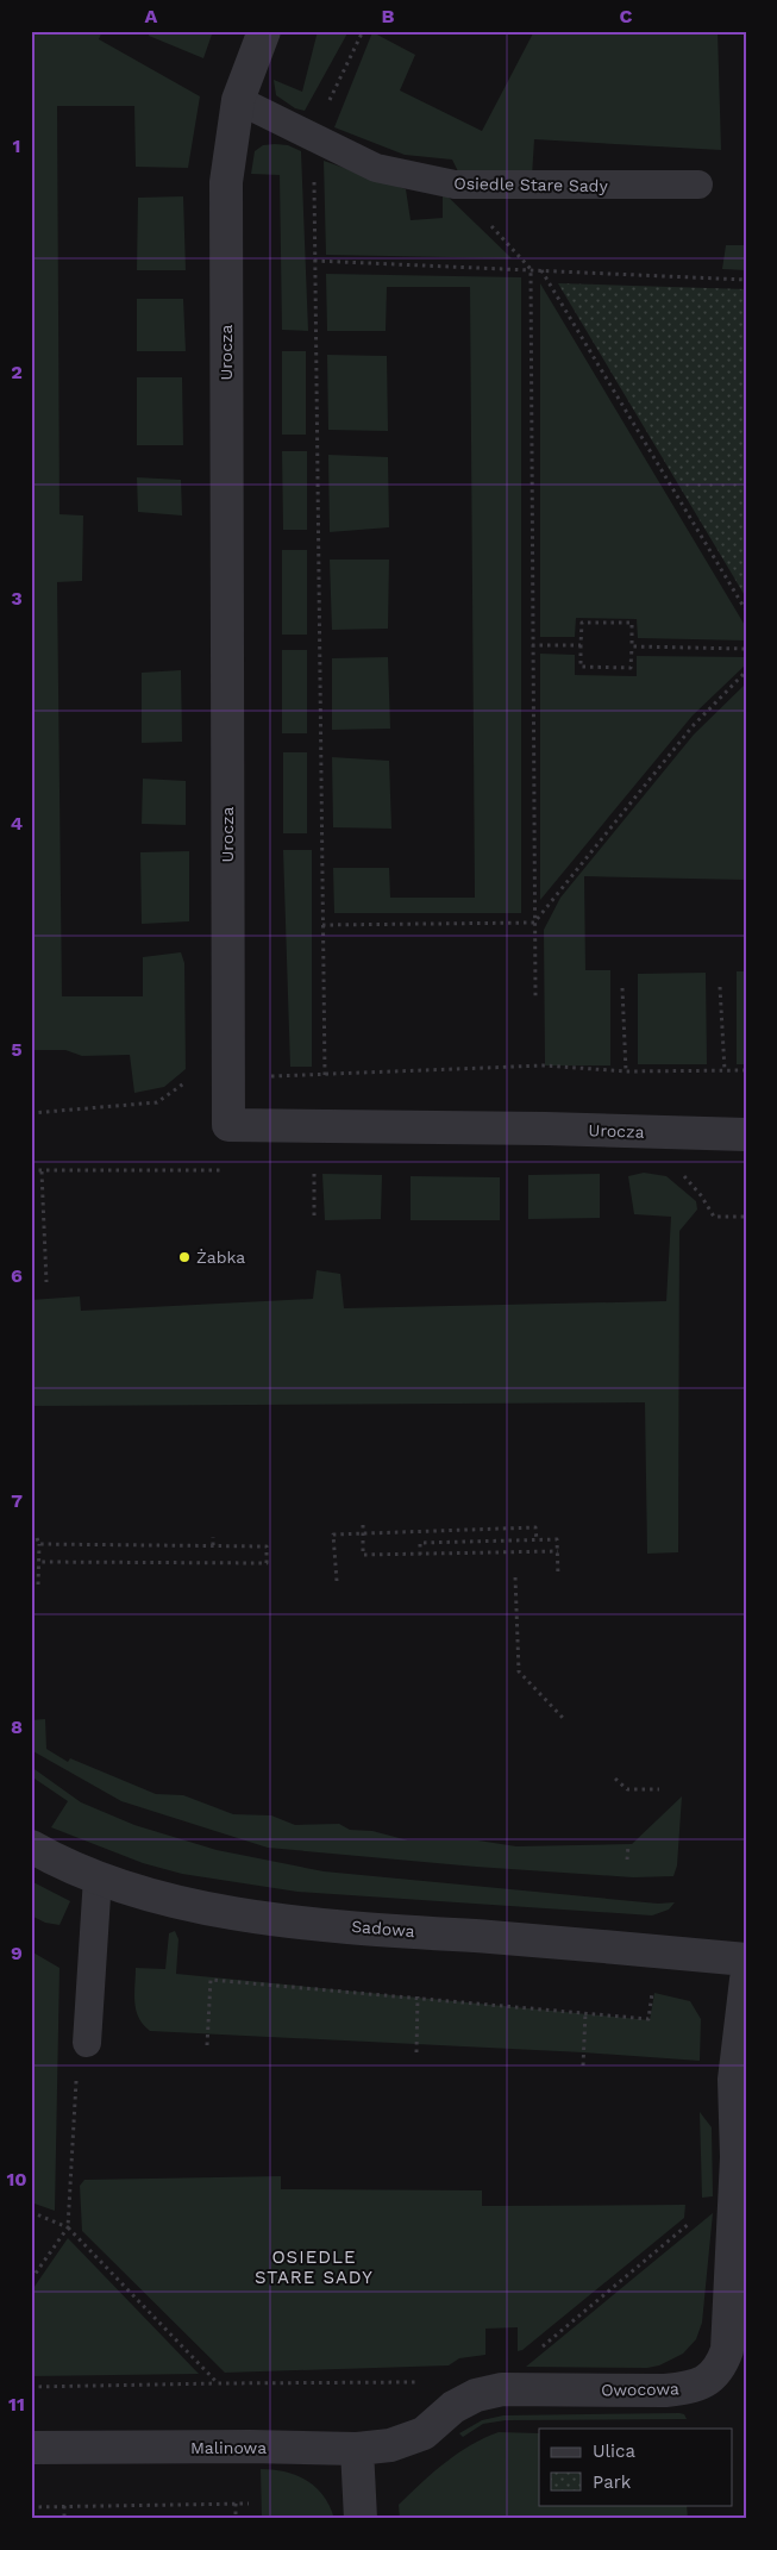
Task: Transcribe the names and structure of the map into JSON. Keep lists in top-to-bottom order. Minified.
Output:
{"streets":{"street":["Urocza","Sadowa","Owocowa","Malinowa"],"lane":["Osiedle Stare Sady"]},"crossings":[["Osiedle Stare Sady","Urocza"],["Owocowa","Malinowa"]],"districts":["OSIEDLE STARE SADY"],"places":["Żabka"],"legend":["Ulica","Park"],"grid":{"columns":["A","B","C"],"rows":["1","2","3","4","5","6","7","8","9","10","11"]}}
